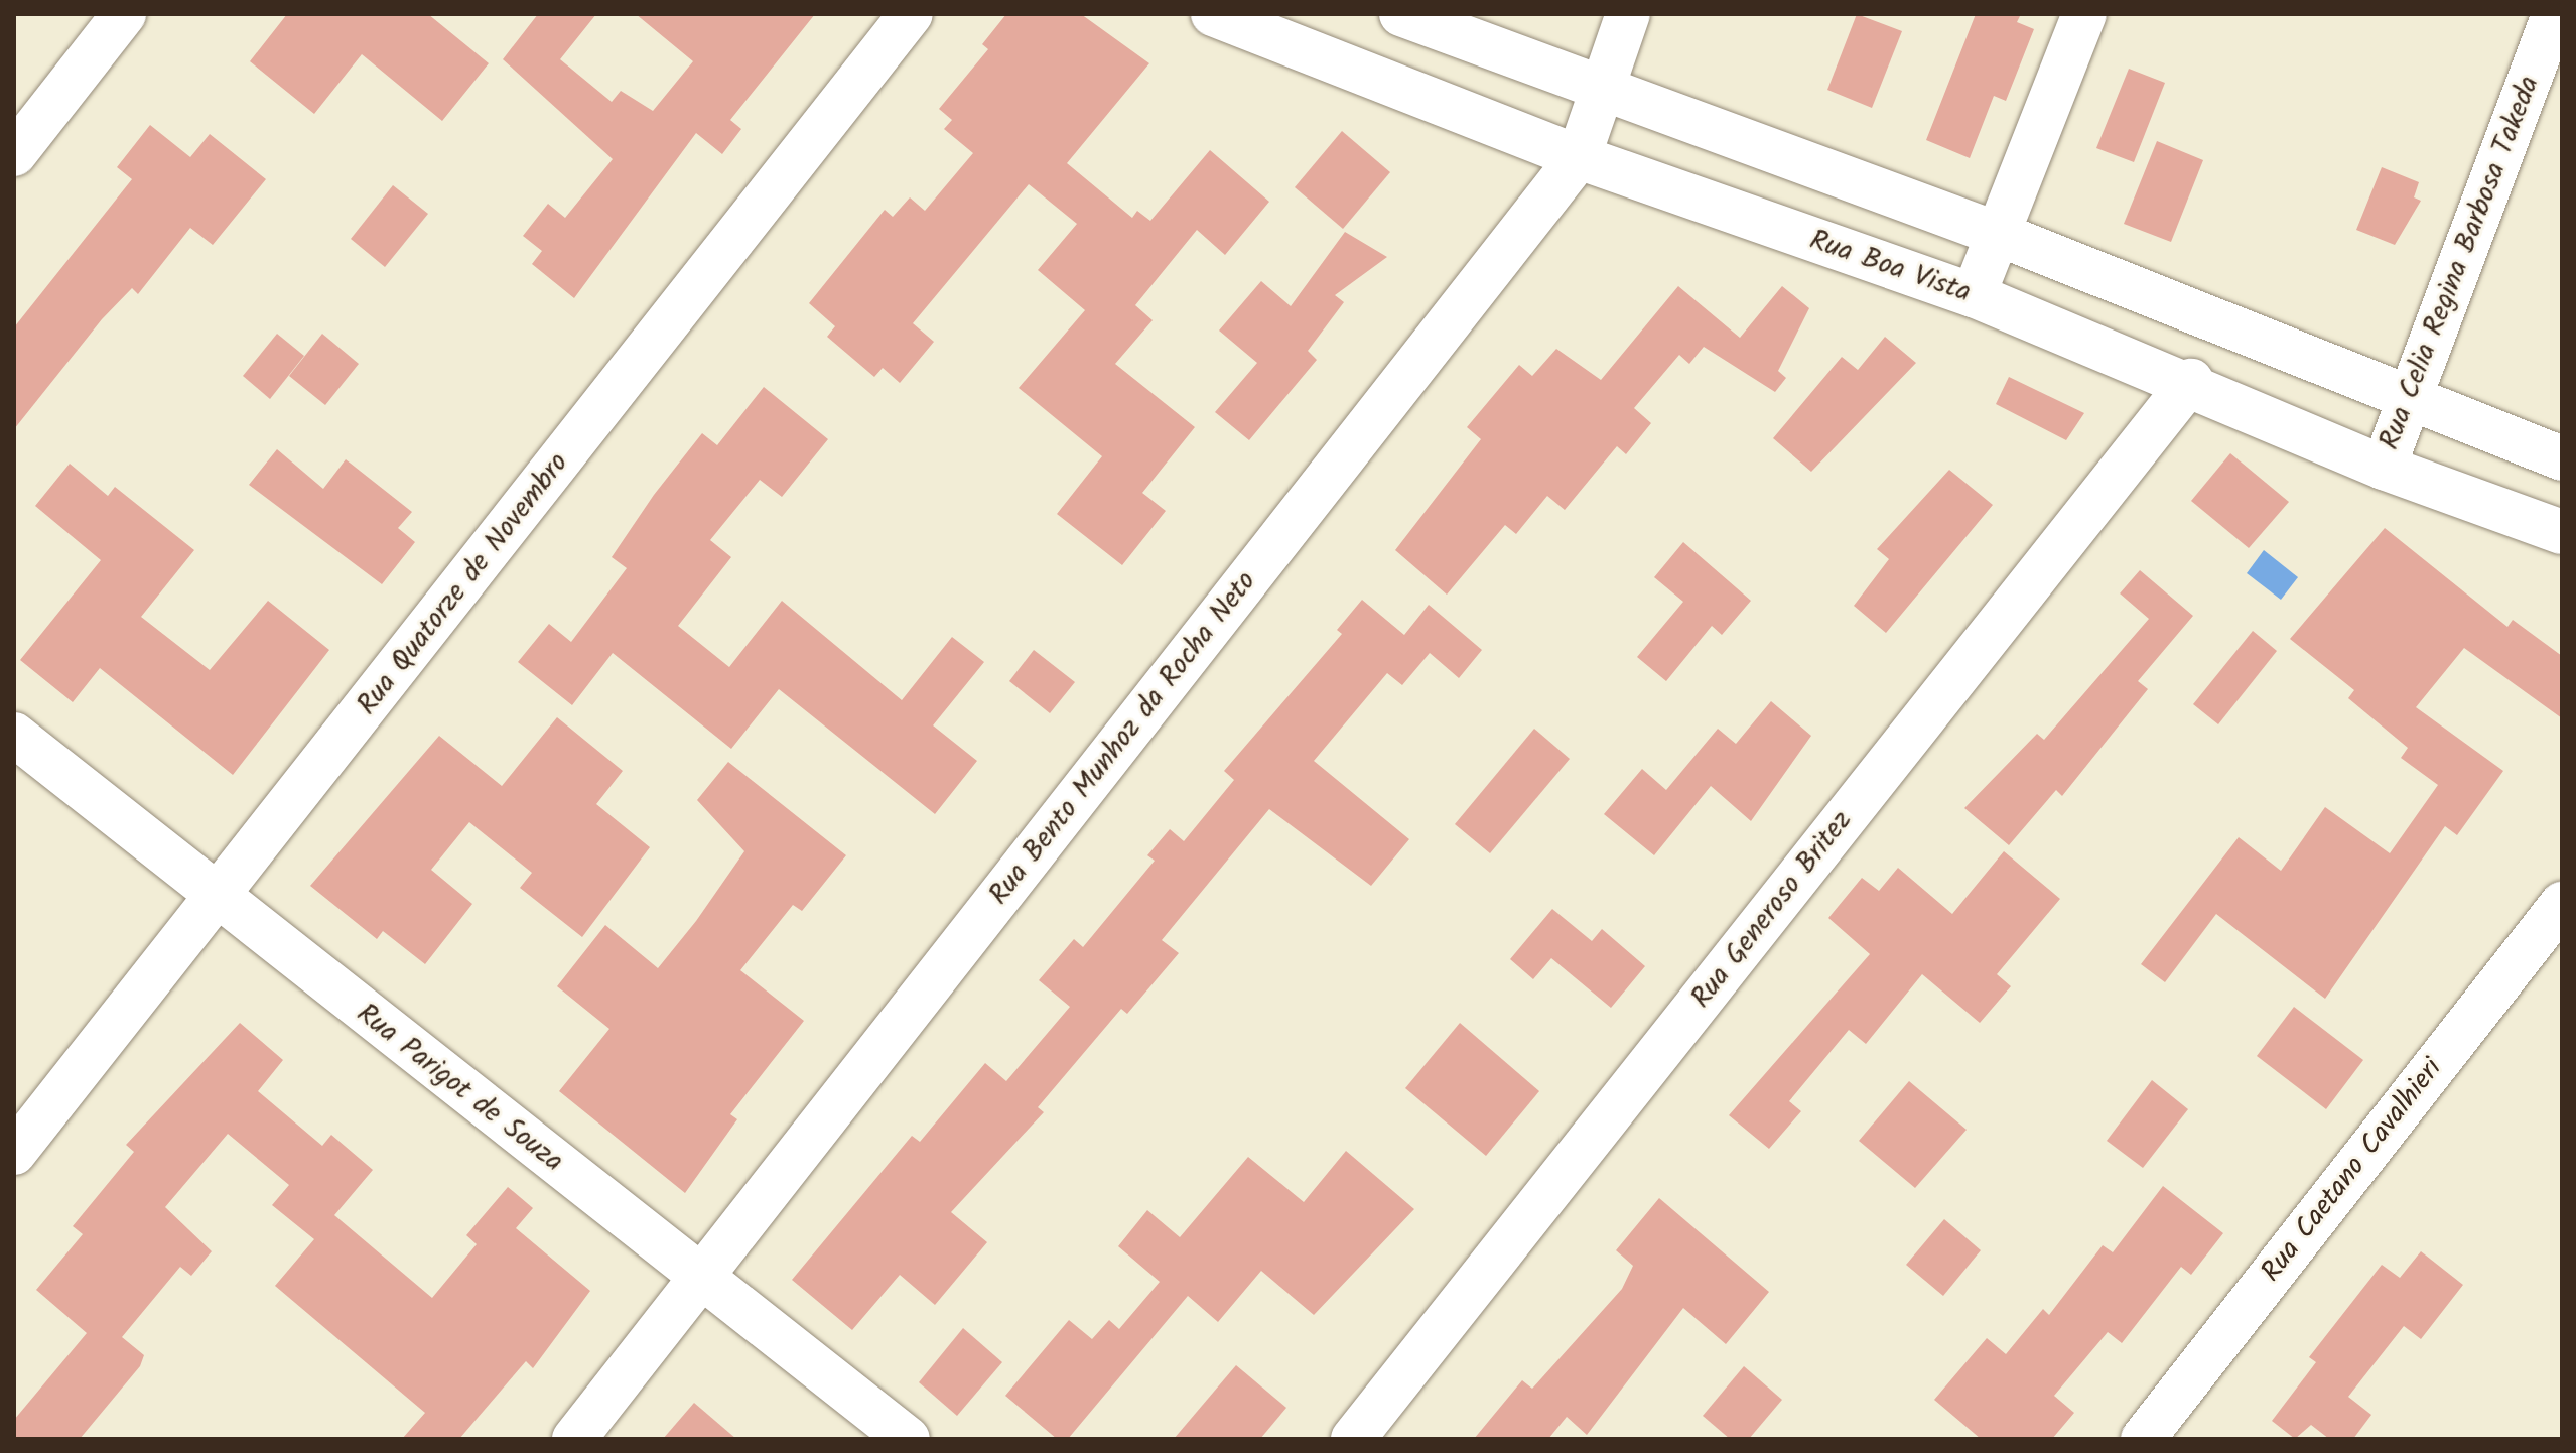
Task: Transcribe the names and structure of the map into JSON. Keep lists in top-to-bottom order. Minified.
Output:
{"streets":{"street":["Rua Celia Regina Barbosa Takeda","Rua Boa Vista","Rua Quatorze de Novembro","Rua Bento Munhoz da Rocha Neto","Rua Generoso Britez","Rua Parigot de Souza","Rua Caetano Cavalhieri"]},"crossings":[["Rua Celia Regina Barbosa Takeda","Rua Boa Vista"],["Rua Boa Vista","Rua Bento Munhoz da Rocha Neto"],["Rua Boa Vista","Rua Generoso Britez"],["Rua Quatorze de Novembro","Rua Parigot de Souza"],["Rua Bento Munhoz da Rocha Neto","Rua Parigot de Souza"]]}
